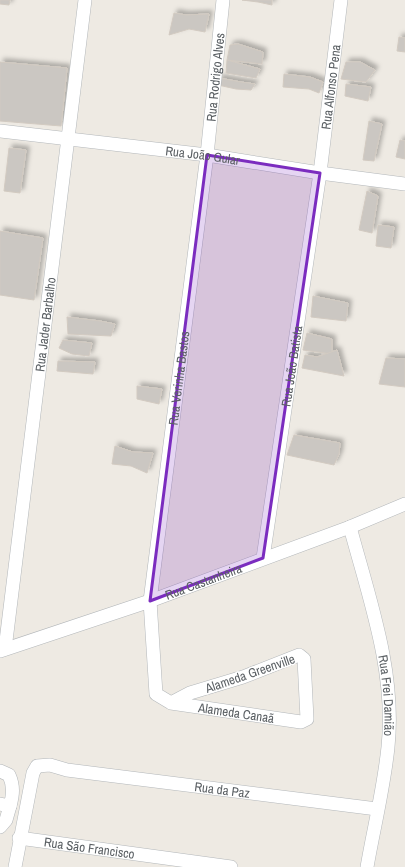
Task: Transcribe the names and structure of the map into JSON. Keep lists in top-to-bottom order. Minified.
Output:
{"streets":{"street":["Rua Rodrigo Alves","Rua Alfonso Pena","Rua João Gular","Rua Jader Barbalho","Rua João Batista","Rua Verinha Bastos","Rua Castanheira","Alameda Greenville","Rua Frei Damião","Alameda Canaã","Rua da Paz","Rua São Francisco"]},"crossings":[["Rua Rodrigo Alves","Rua João Gular"],["Rua Rodrigo Alves","Rua Verinha Bastos"],["Rua Alfonso Pena","Rua João Gular"],["Rua Alfonso Pena","Rua João Batista"],["Rua João Gular","Rua Jader Barbalho"],["Rua João Gular","Rua João Batista"],["Rua João Gular","Rua Verinha Bastos"],["Rua Jader Barbalho","Rua Castanheira"],["Rua João Batista","Rua Castanheira"],["Rua Verinha Bastos","Rua Castanheira"],["Rua Verinha Bastos","Alameda Greenville"],["Rua Verinha Bastos","Alameda Canaã"],["Rua Castanheira","Rua Frei Damião"],["Alameda Greenville","Alameda Canaã"],["Rua Frei Damião","Rua da Paz"],["Rua da Paz","Rua São Francisco"]]}
